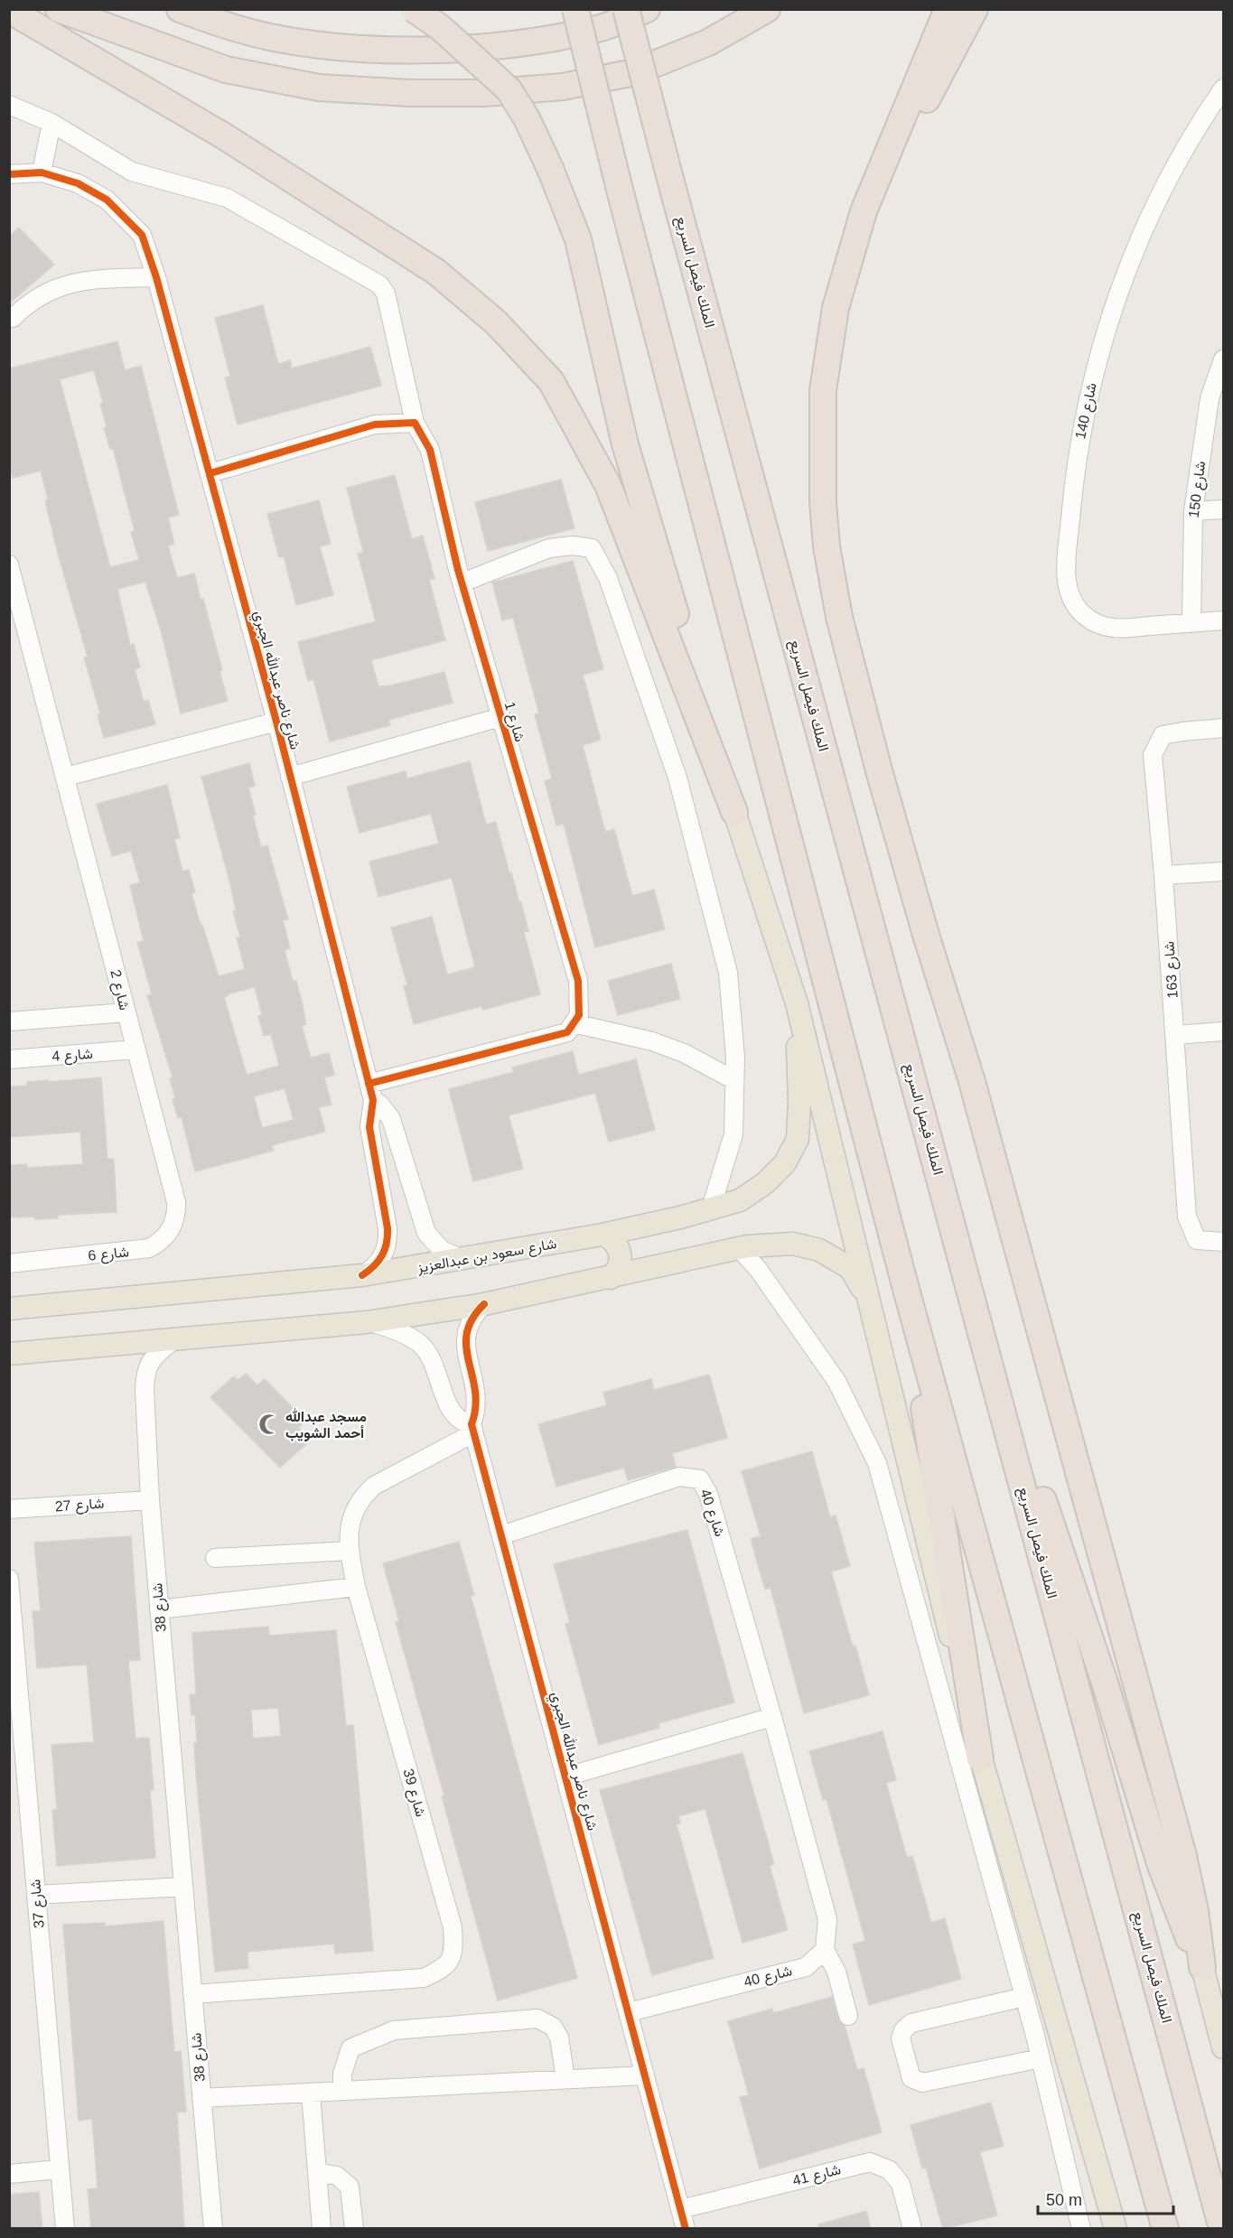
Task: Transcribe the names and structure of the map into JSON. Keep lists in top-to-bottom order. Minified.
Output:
{"streets":{"highway":["الملك فيصل السريع"],"main road":["شارع سعود بن عبدالعزيز"],"street":["شارع 140","شارع 150","شارع ناصر عبدالله الجبري","شارع 1","شارع 163","شارع 2","شارع 4","شارع 6","شارع 27","شارع 40","شارع 38","شارع 39","شارع 37","شارع 41"]},"crossings":[["شارع 140","شارع 150"],["شارع ناصر عبدالله الجبري","شارع سعود بن عبدالعزيز"],["شارع ناصر عبدالله الجبري","شارع 40"],["شارع ناصر عبدالله الجبري","شارع 39"],["شارع ناصر عبدالله الجبري","شارع 41"],["شارع 2","شارع 4"],["شارع 2","شارع 6"],["شارع 27","شارع 38"],["شارع 38","شارع 39"]],"places":{"mosque":["مسجد عبدالله أحمد الشويب"]},"scale_bar":"50 m"}
